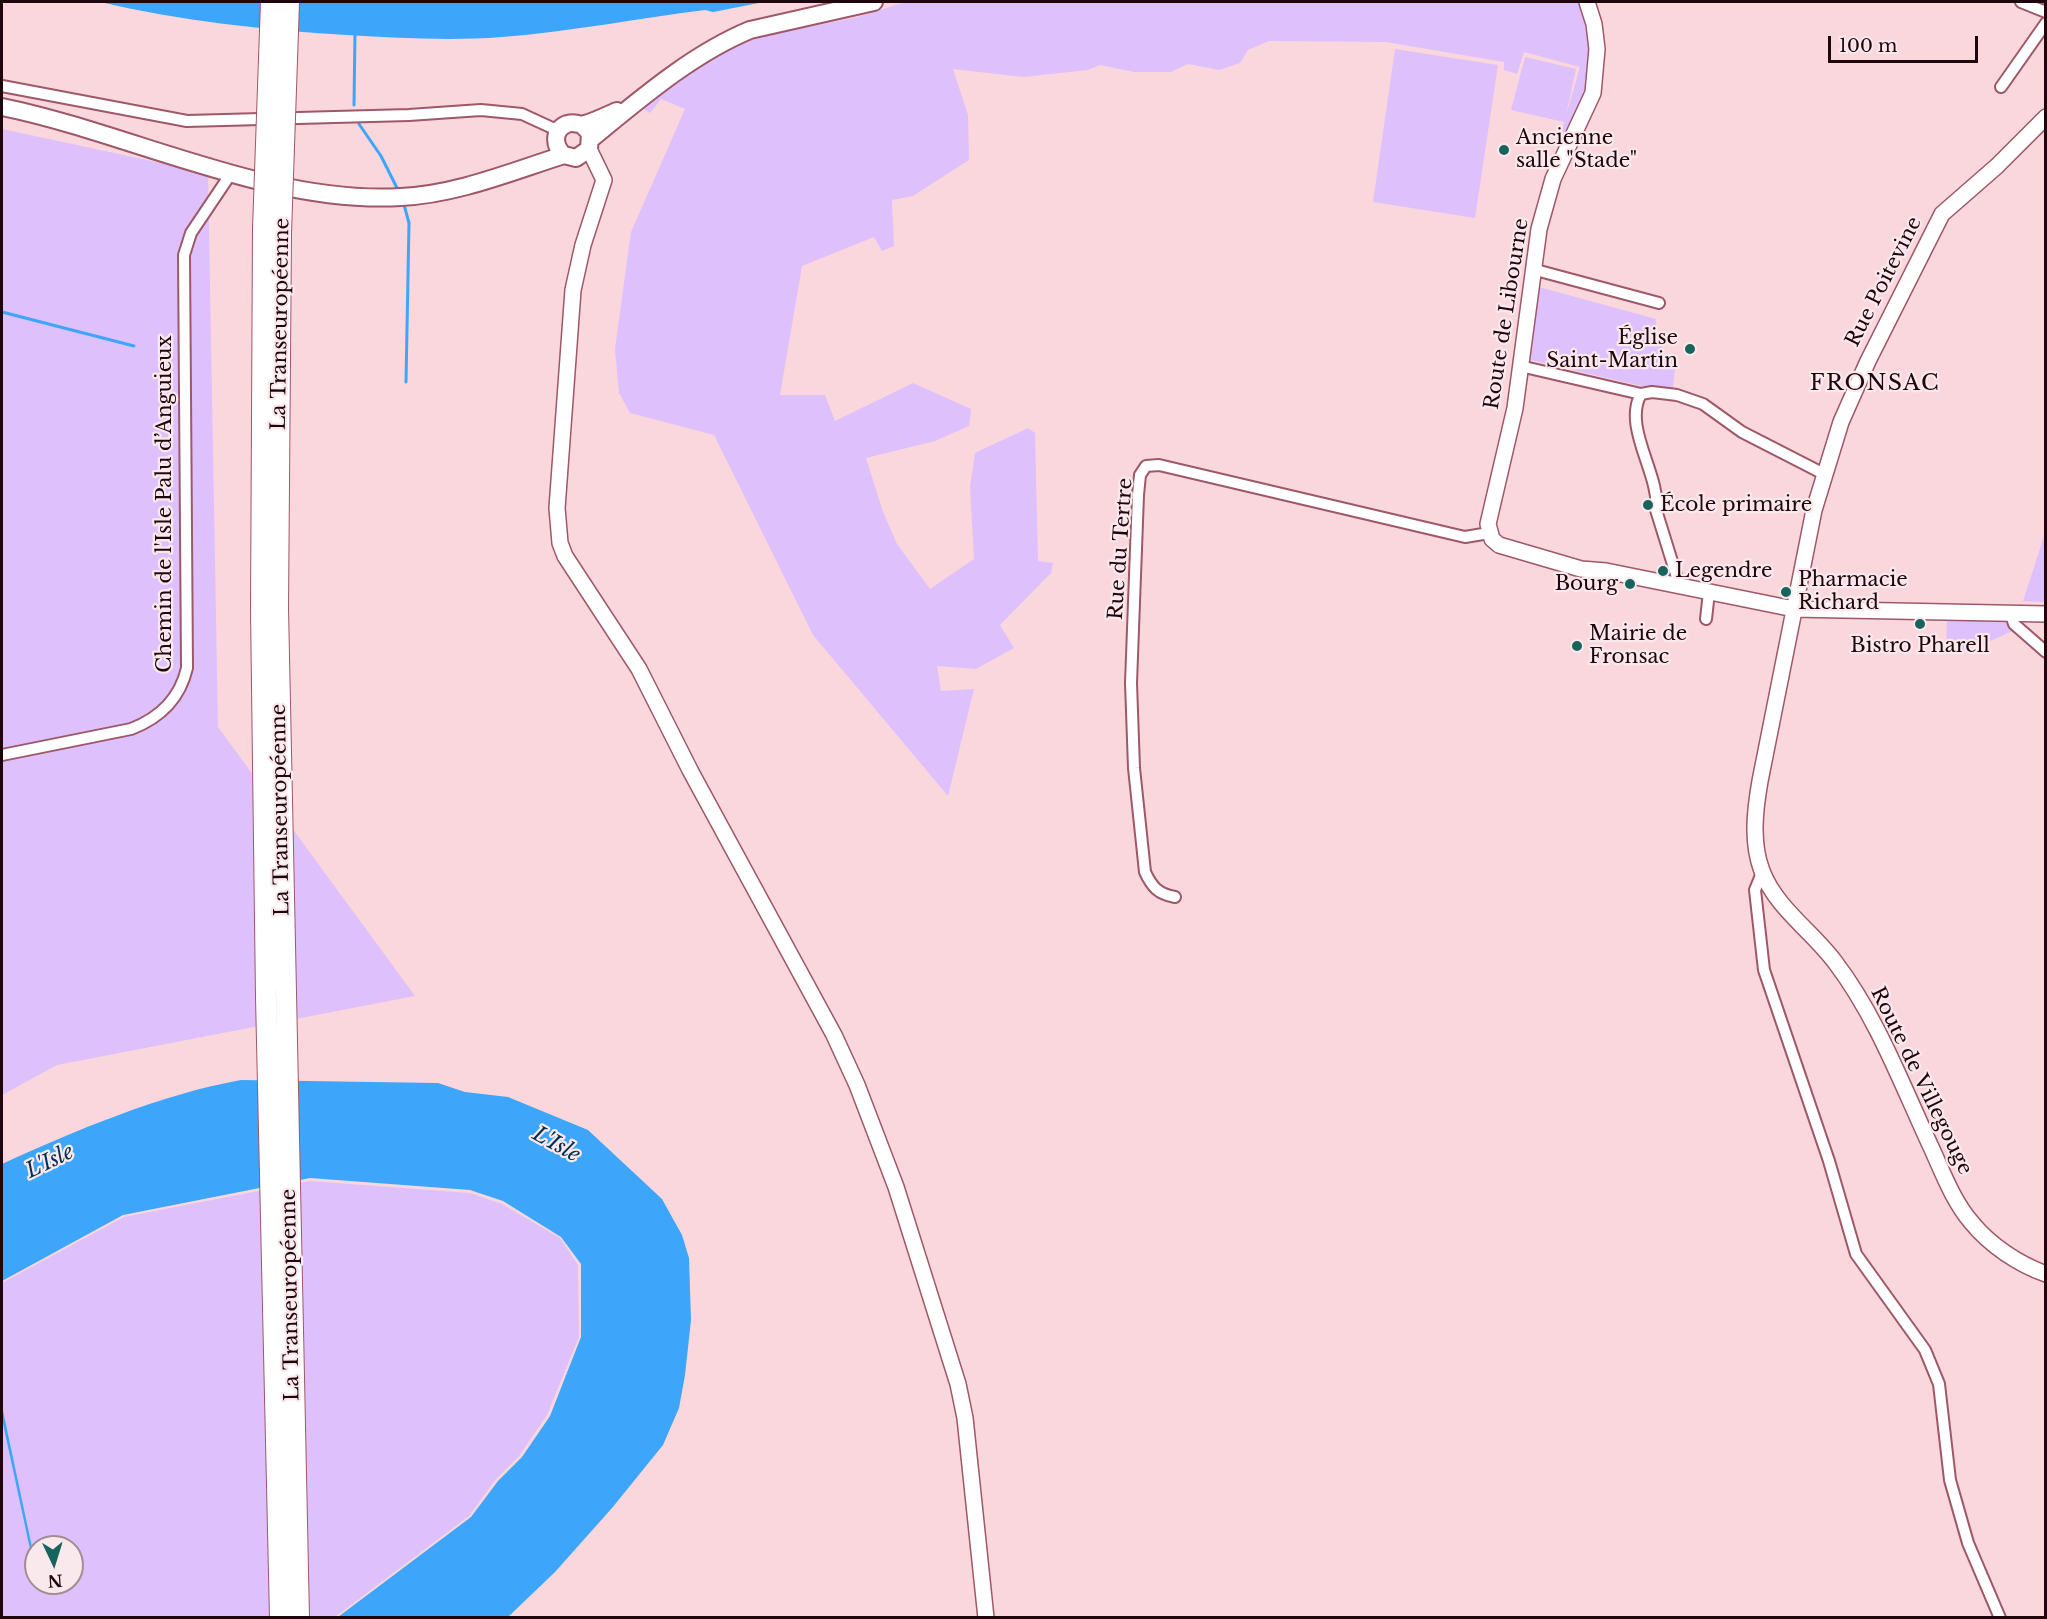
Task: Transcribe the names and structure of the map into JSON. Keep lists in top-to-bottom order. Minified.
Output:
{"streets":{"highway":["La Transeuropéenne"],"street":["Rue Poitevine","Route de Libourne","Chemin de l'Isle Palu d’Anguieux","Rue du Tertre","Route de Villegouge"]},"crossings":[["Rue Poitevine","Route de Villegouge"],["Route de Libourne","Rue du Tertre"]],"districts":["FRONSAC"],"water":["L'Isle"],"places":["Ancienne salle \"Stade\"","Église Saint-Martin","École primaire","Legendre","Bourg","Pharmacie Richard","Bistro Pharell","Mairie de Fronsac"],"scale_bar":"100 m","north":"bottom"}
